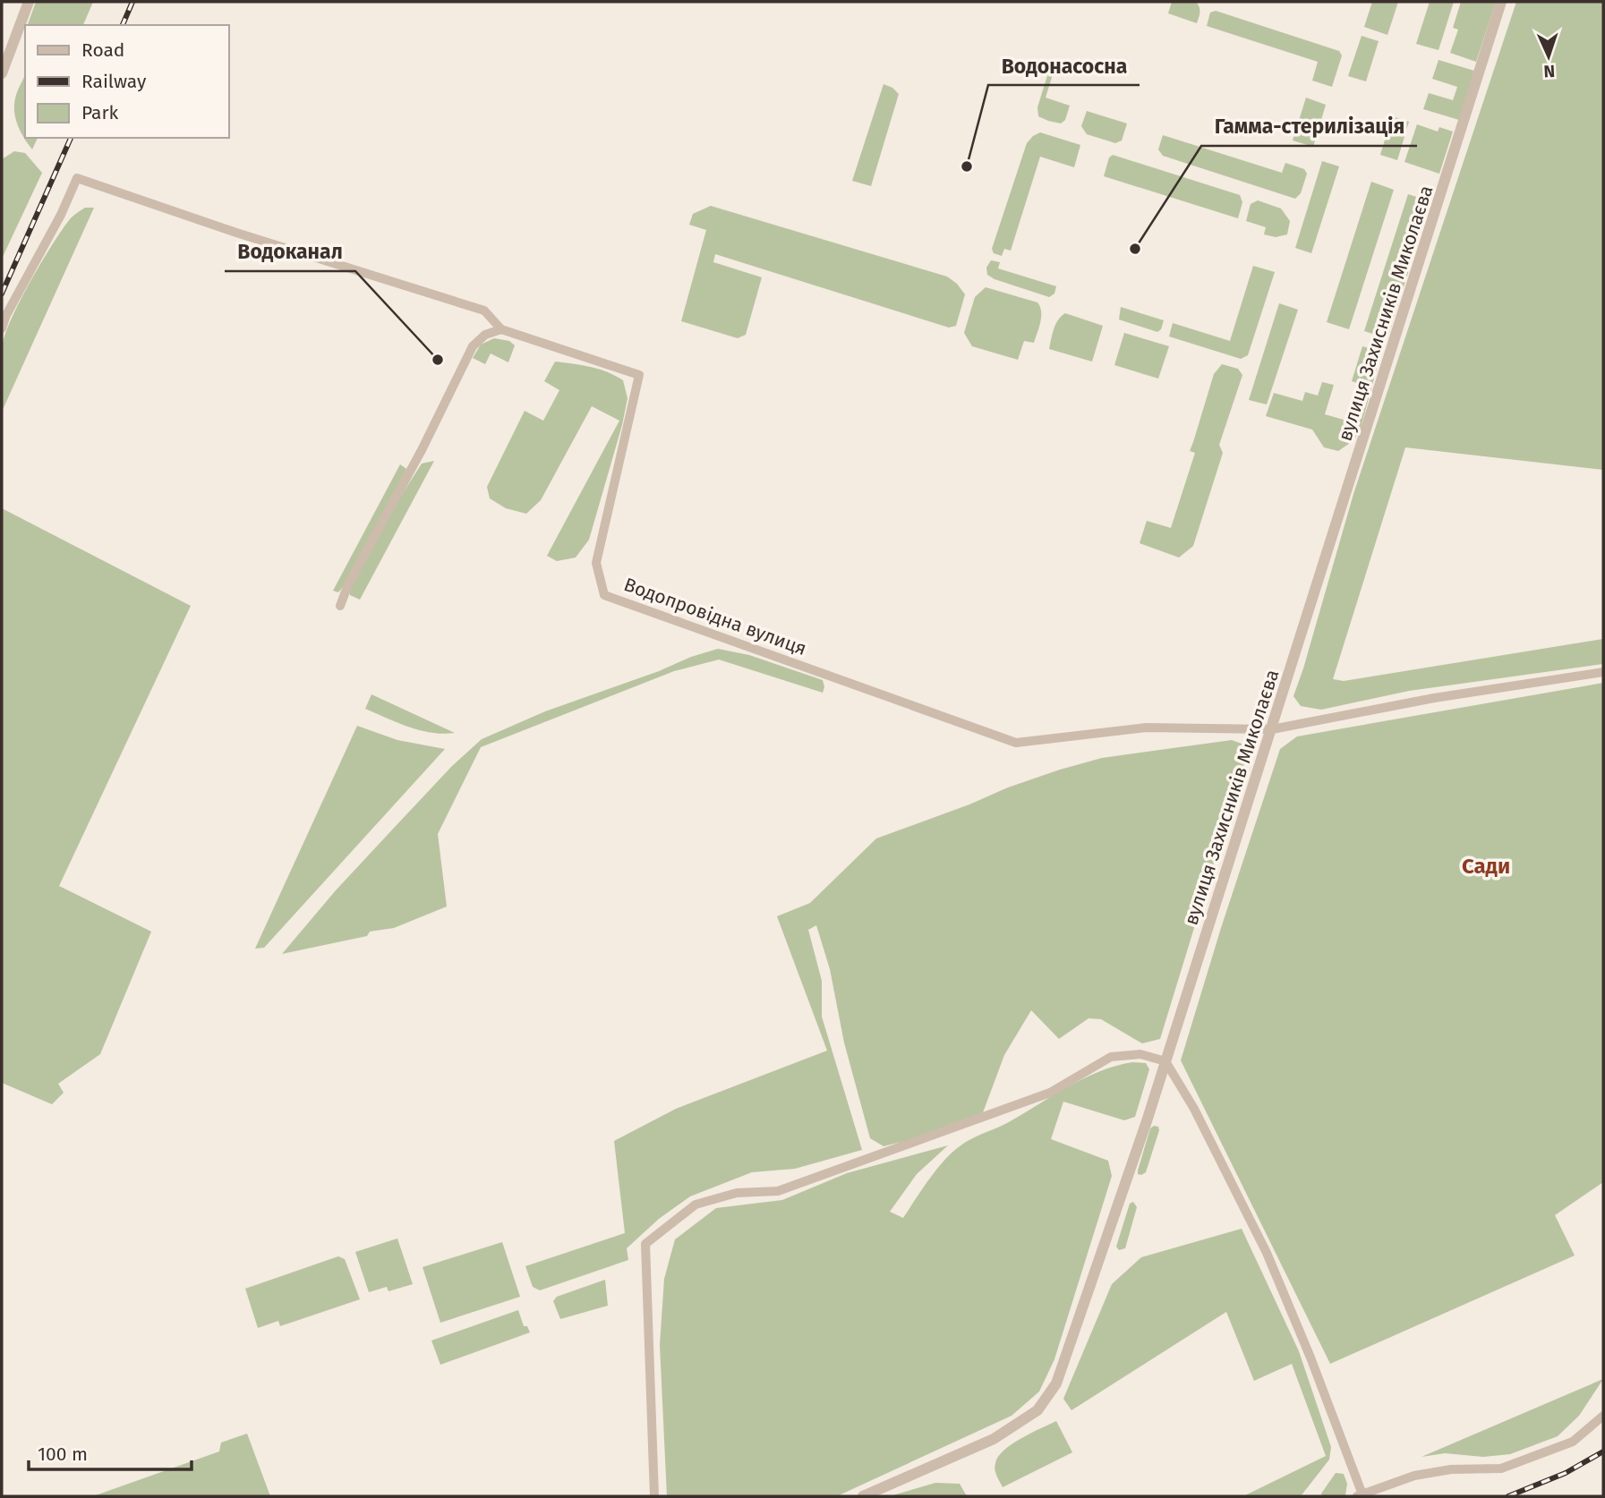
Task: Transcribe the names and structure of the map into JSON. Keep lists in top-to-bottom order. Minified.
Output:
{"streets":{"street":["вулиця Захисників Миколаєва","Водопровідна вулиця"]},"crossings":[["вулиця Захисників Миколаєва","Водопровідна вулиця"]],"districts":["Сади"],"places":["Водонасосна","Гамма-стерилізація","Водоканал"],"legend":["Road","Railway","Park"],"scale_bar":"100 m","north":"bottom"}
